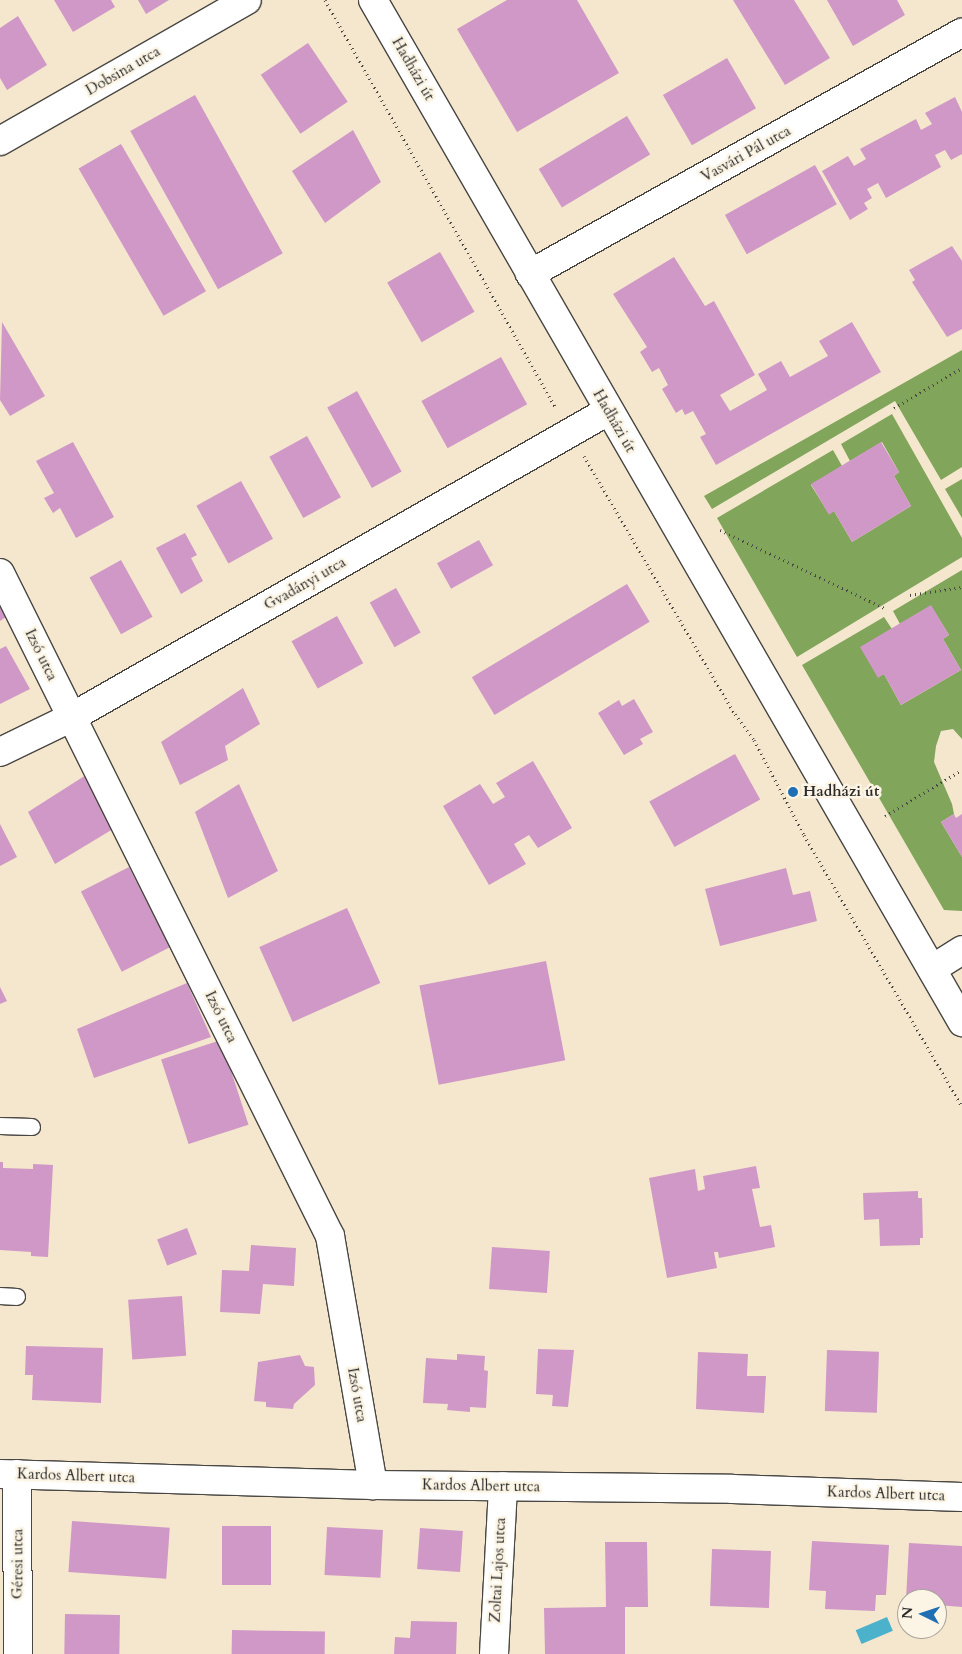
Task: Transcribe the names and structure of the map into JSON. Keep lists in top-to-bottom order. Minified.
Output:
{"streets":{"street":["Hadházi út","Dobsina utca","Vasvári Pál utca","Gvadányi utca","Izsó utca","Kardos Albert utca","Géresi utca","Zoltai Lajos utca"]},"crossings":[["Hadházi út","Vasvári Pál utca"],["Hadházi út","Gvadányi utca"],["Gvadányi utca","Izsó utca"],["Izsó utca","Kardos Albert utca"],["Kardos Albert utca","Géresi utca"],["Kardos Albert utca","Zoltai Lajos utca"]],"places":["Hadházi út"],"north":"left"}
